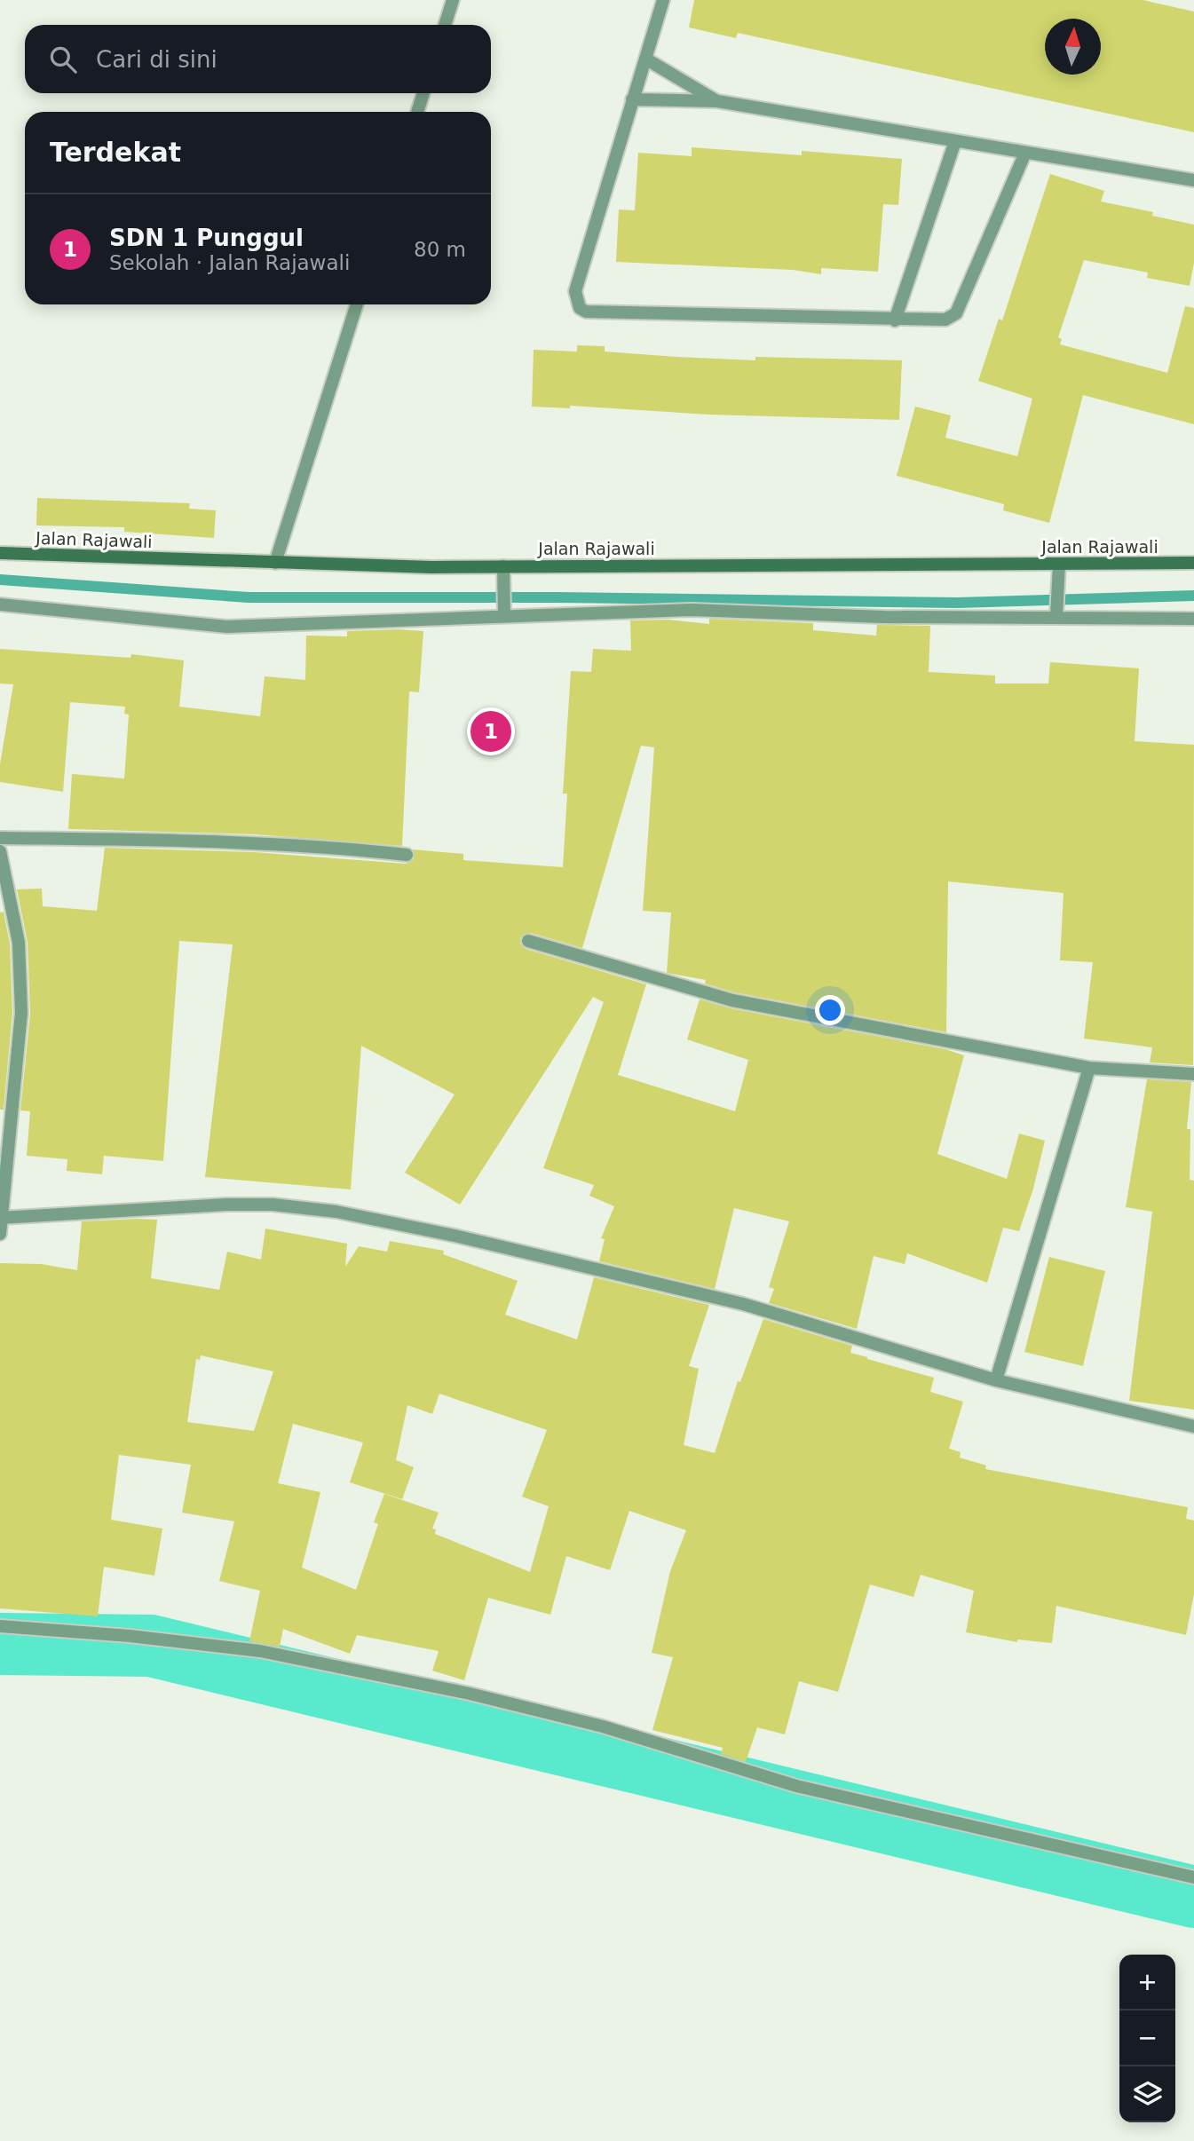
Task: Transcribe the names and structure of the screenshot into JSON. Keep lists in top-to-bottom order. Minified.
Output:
{"streets":{"street":["Jalan Rajawali"]},"north":"top","page":{"search":"Cari di sini","heading":"Terdekat","list":[{"mark":"1","name":"SDN 1 Punggul","note":"Sekolah · Jalan Rajawali","value":"80 m"}],"pins":"1","map_buttons":["+","−"]}}
